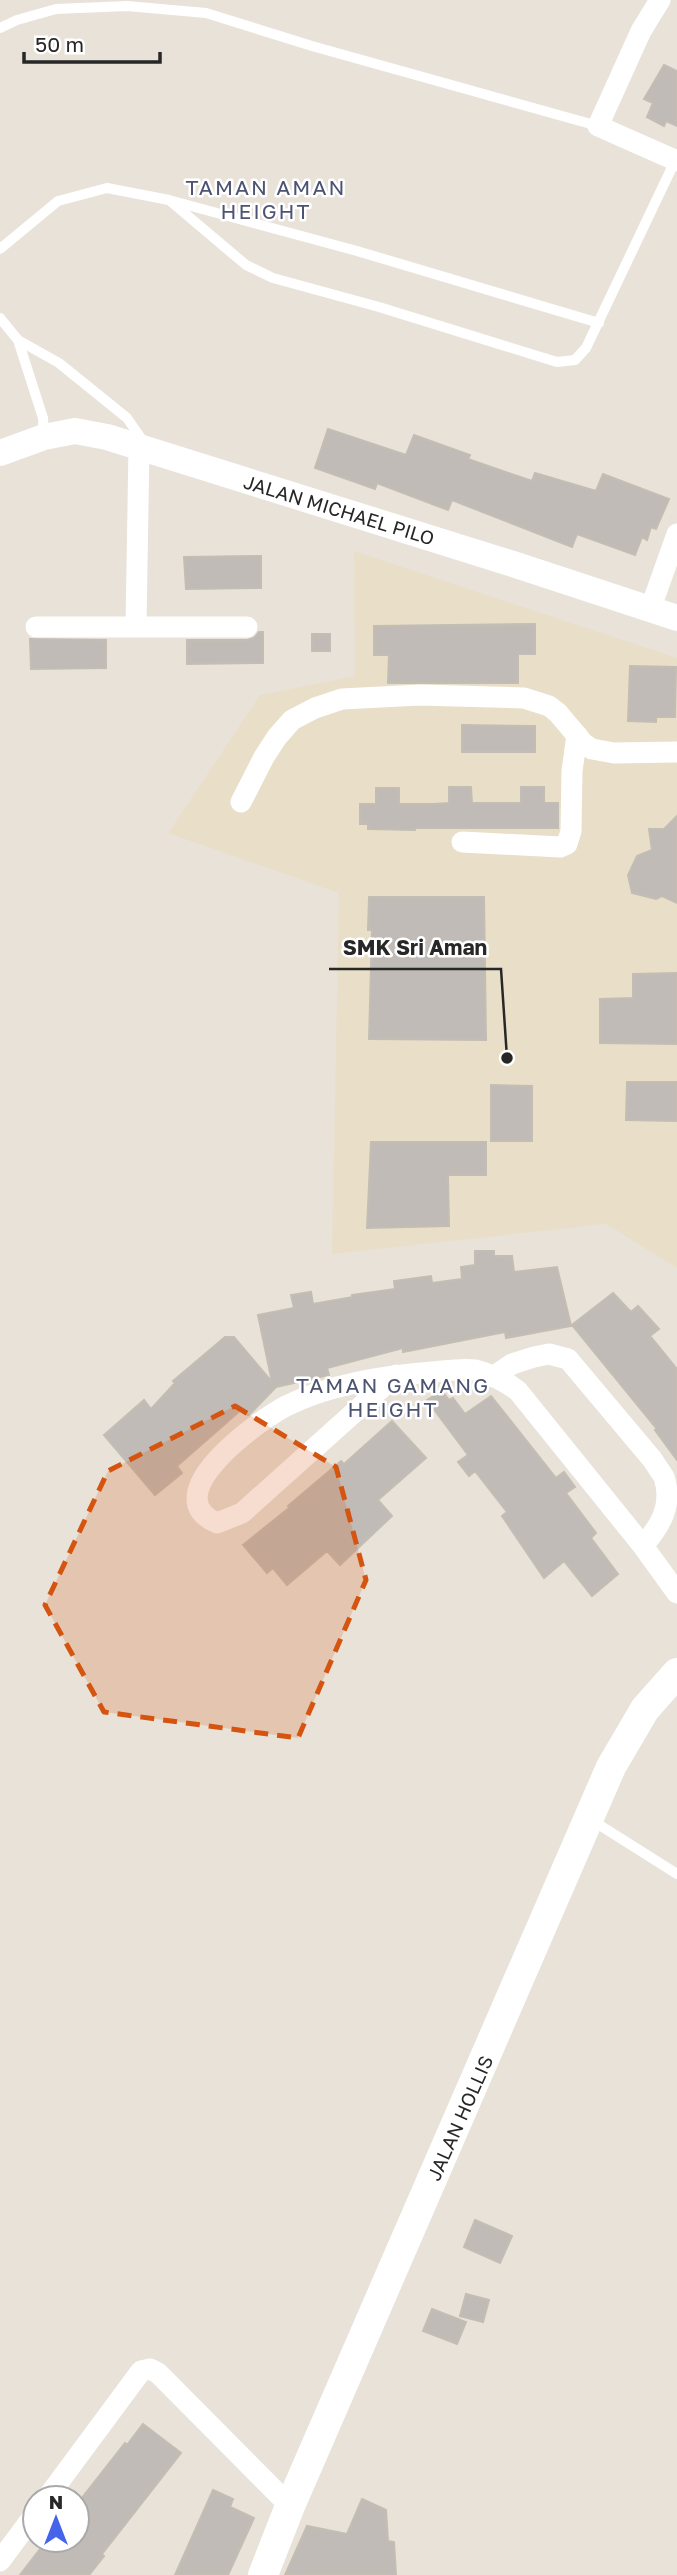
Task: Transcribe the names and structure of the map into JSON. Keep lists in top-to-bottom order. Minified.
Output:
{"streets":{"main road":["JALAN HOLLIS"],"street":["JALAN MICHAEL PILO"]},"districts":["TAMAN AMAN HEIGHT","TAMAN GAMANG HEIGHT"],"places":["SMK Sri Aman"],"scale_bar":"50 m","north":"top"}
